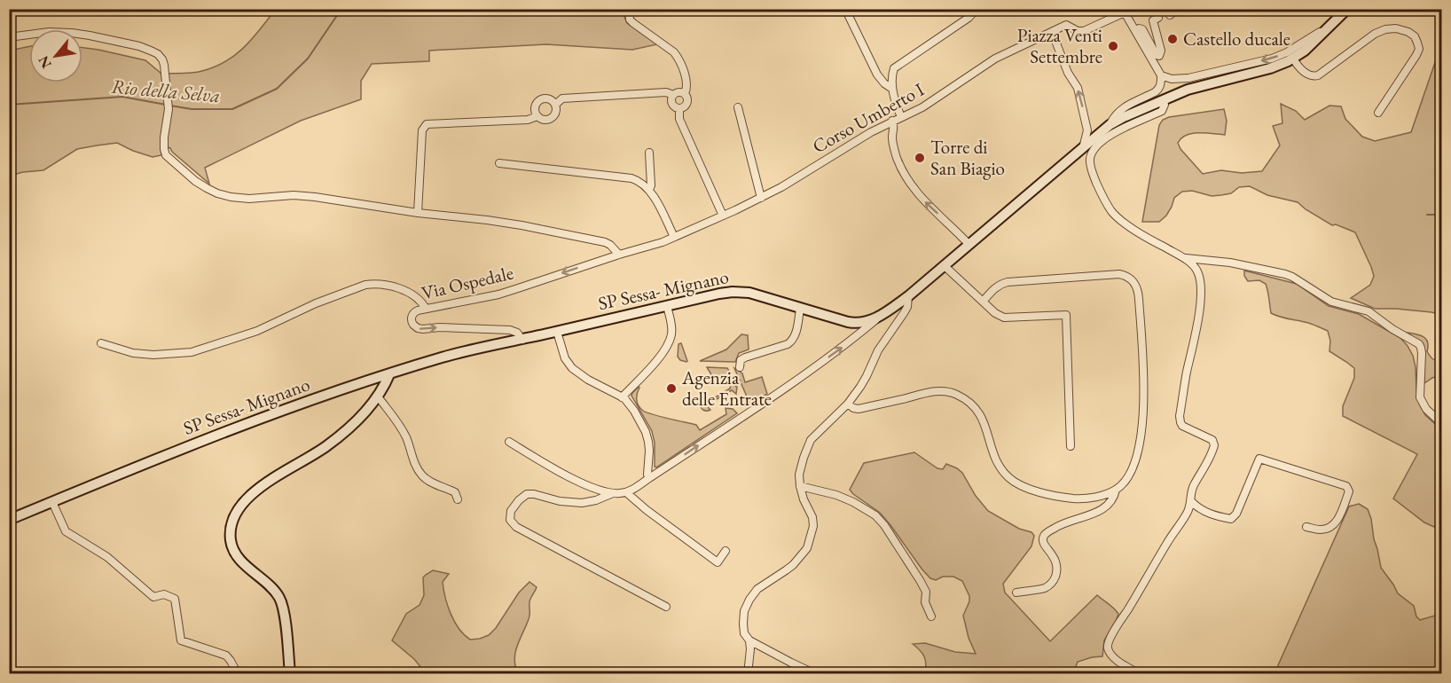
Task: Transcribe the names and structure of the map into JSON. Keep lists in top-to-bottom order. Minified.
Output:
{"streets":{"street":["Corso Umberto I","Via Ospedale","SP Sessa- Mignano"]},"crossings":[["Corso Umberto I","Via Ospedale"],["Via Ospedale","SP Sessa- Mignano"]],"water":["Rio della Selva"],"places":["Castello ducale","Piazza Venti Settembre","Torre di San Biagio","Agenzia delle Entrate"],"north":"bottom left"}
